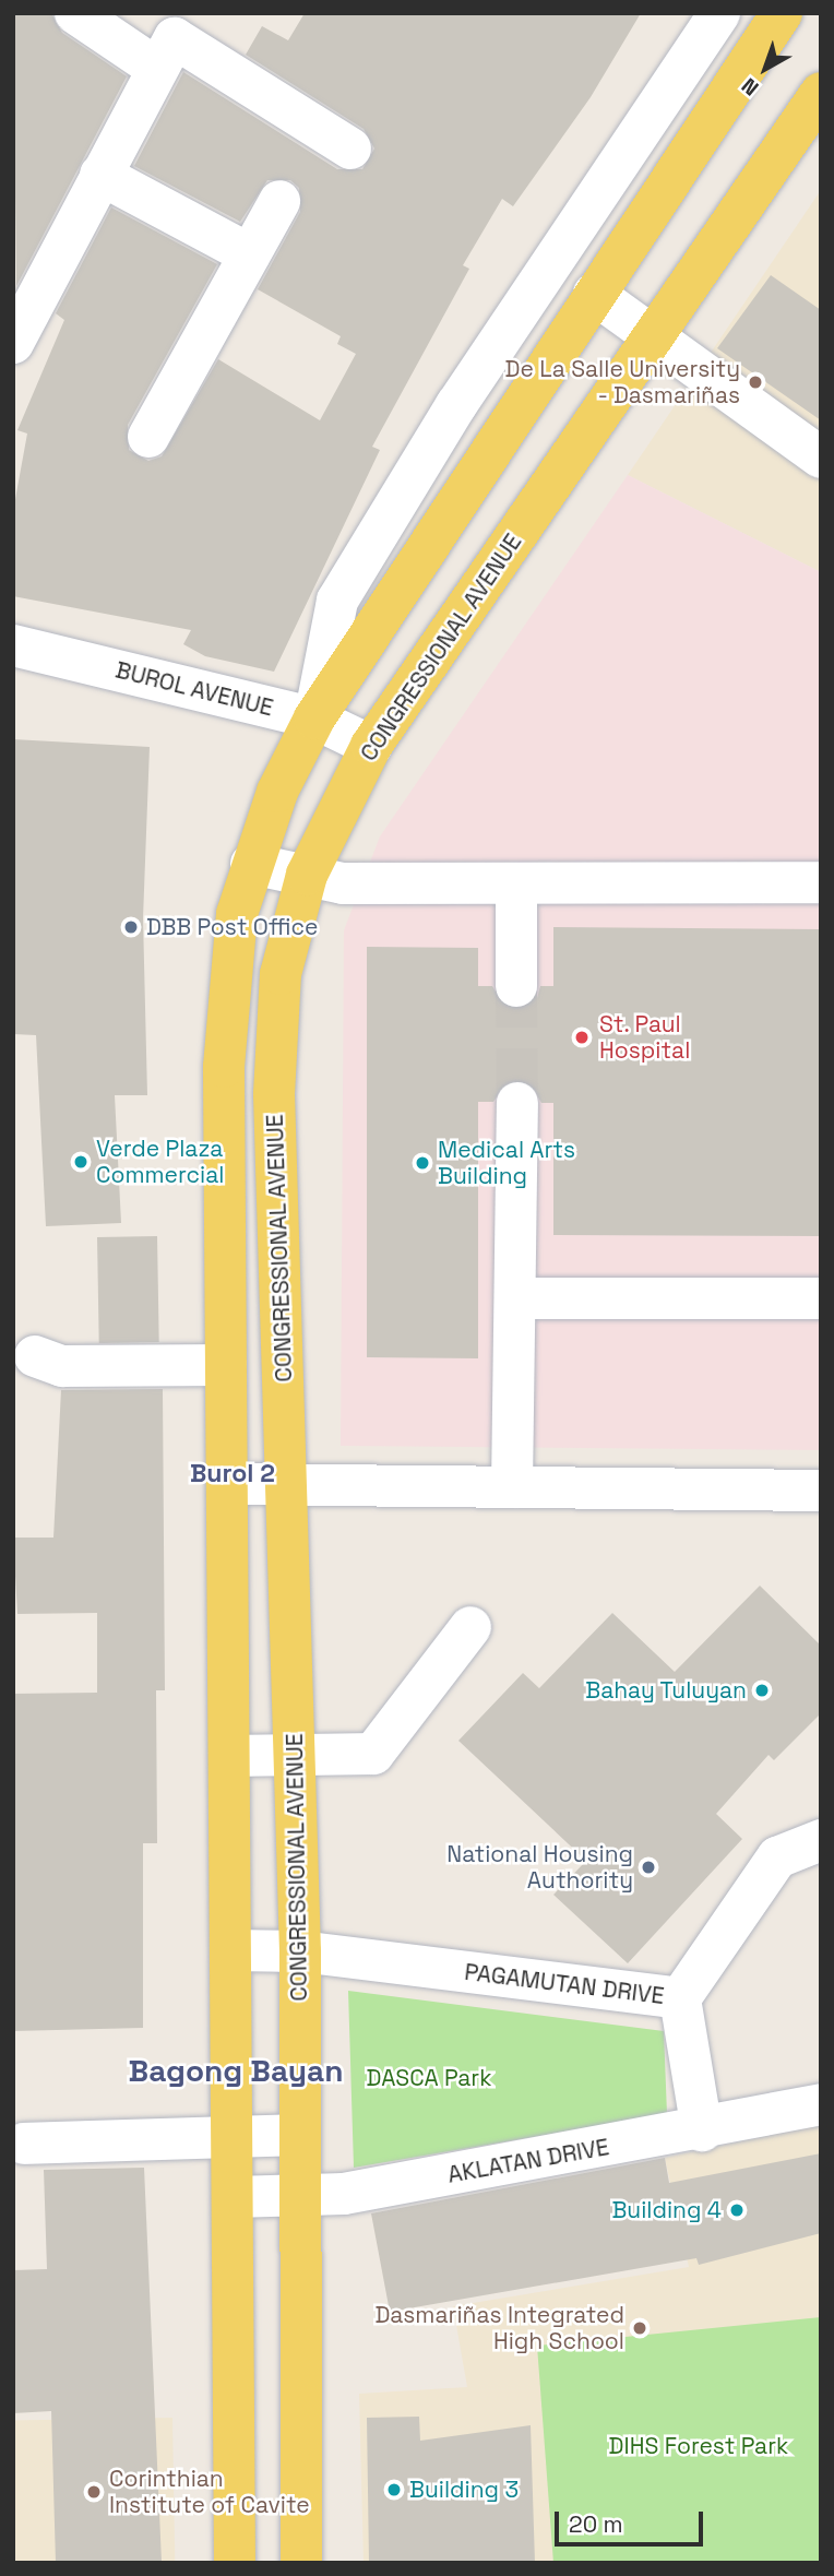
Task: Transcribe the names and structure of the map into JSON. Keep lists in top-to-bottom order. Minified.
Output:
{"streets":{"main road":["CONGRESSIONAL AVENUE"],"street":["BUROL AVENUE","PAGAMUTAN DRIVE","AKLATAN DRIVE"]},"crossings":[["CONGRESSIONAL AVENUE","BUROL AVENUE"],["CONGRESSIONAL AVENUE","PAGAMUTAN DRIVE"],["CONGRESSIONAL AVENUE","AKLATAN DRIVE"]],"districts":["Burol 2","Bagong Bayan"],"parks":["DASCA Park","DIHS Forest Park"],"places":["De La Salle University - Dasmariñas","DBB Post Office","St. Paul Hospital","Verde Plaza Commercial","Medical Arts Building","Bahay Tuluyan","National Housing Authority","Building 4","Dasmariñas Integrated High School","Building 3","Corinthian Institute of Cavite"],"scale_bar":"20 m","north":"bottom left"}
